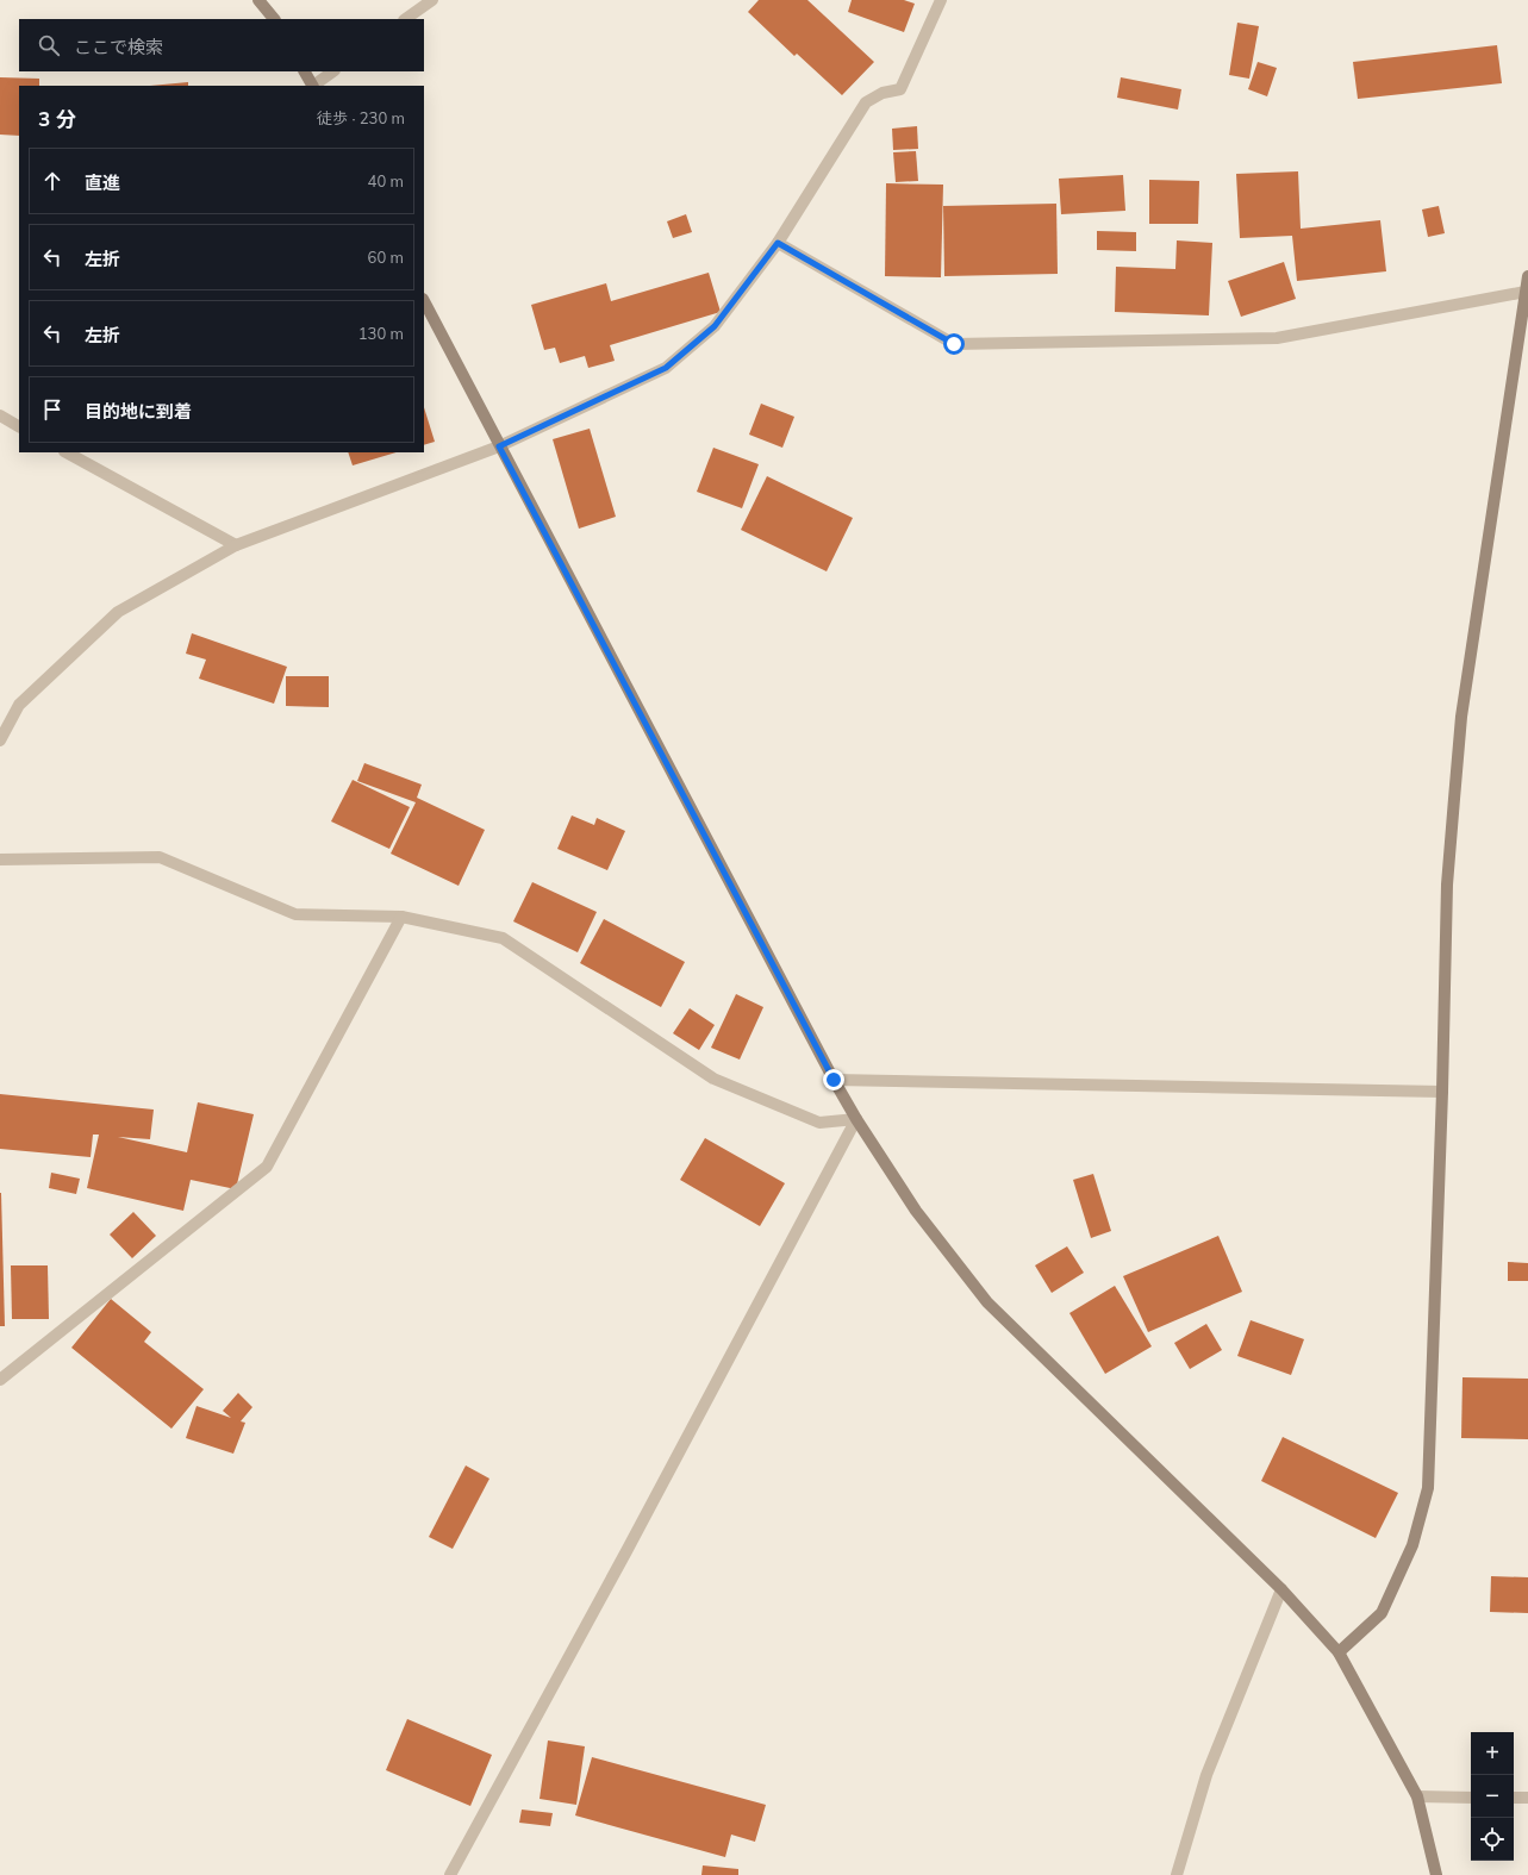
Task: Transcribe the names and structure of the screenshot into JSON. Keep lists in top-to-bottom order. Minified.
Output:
{"page":{"search":"ここで検索","heading":["3 分","徒歩 · 230 m"],"list":[["直進","40 m"],["左折","60 m"],["左折","130 m"],"目的地に到着"],"map_buttons":["+","−"]}}
